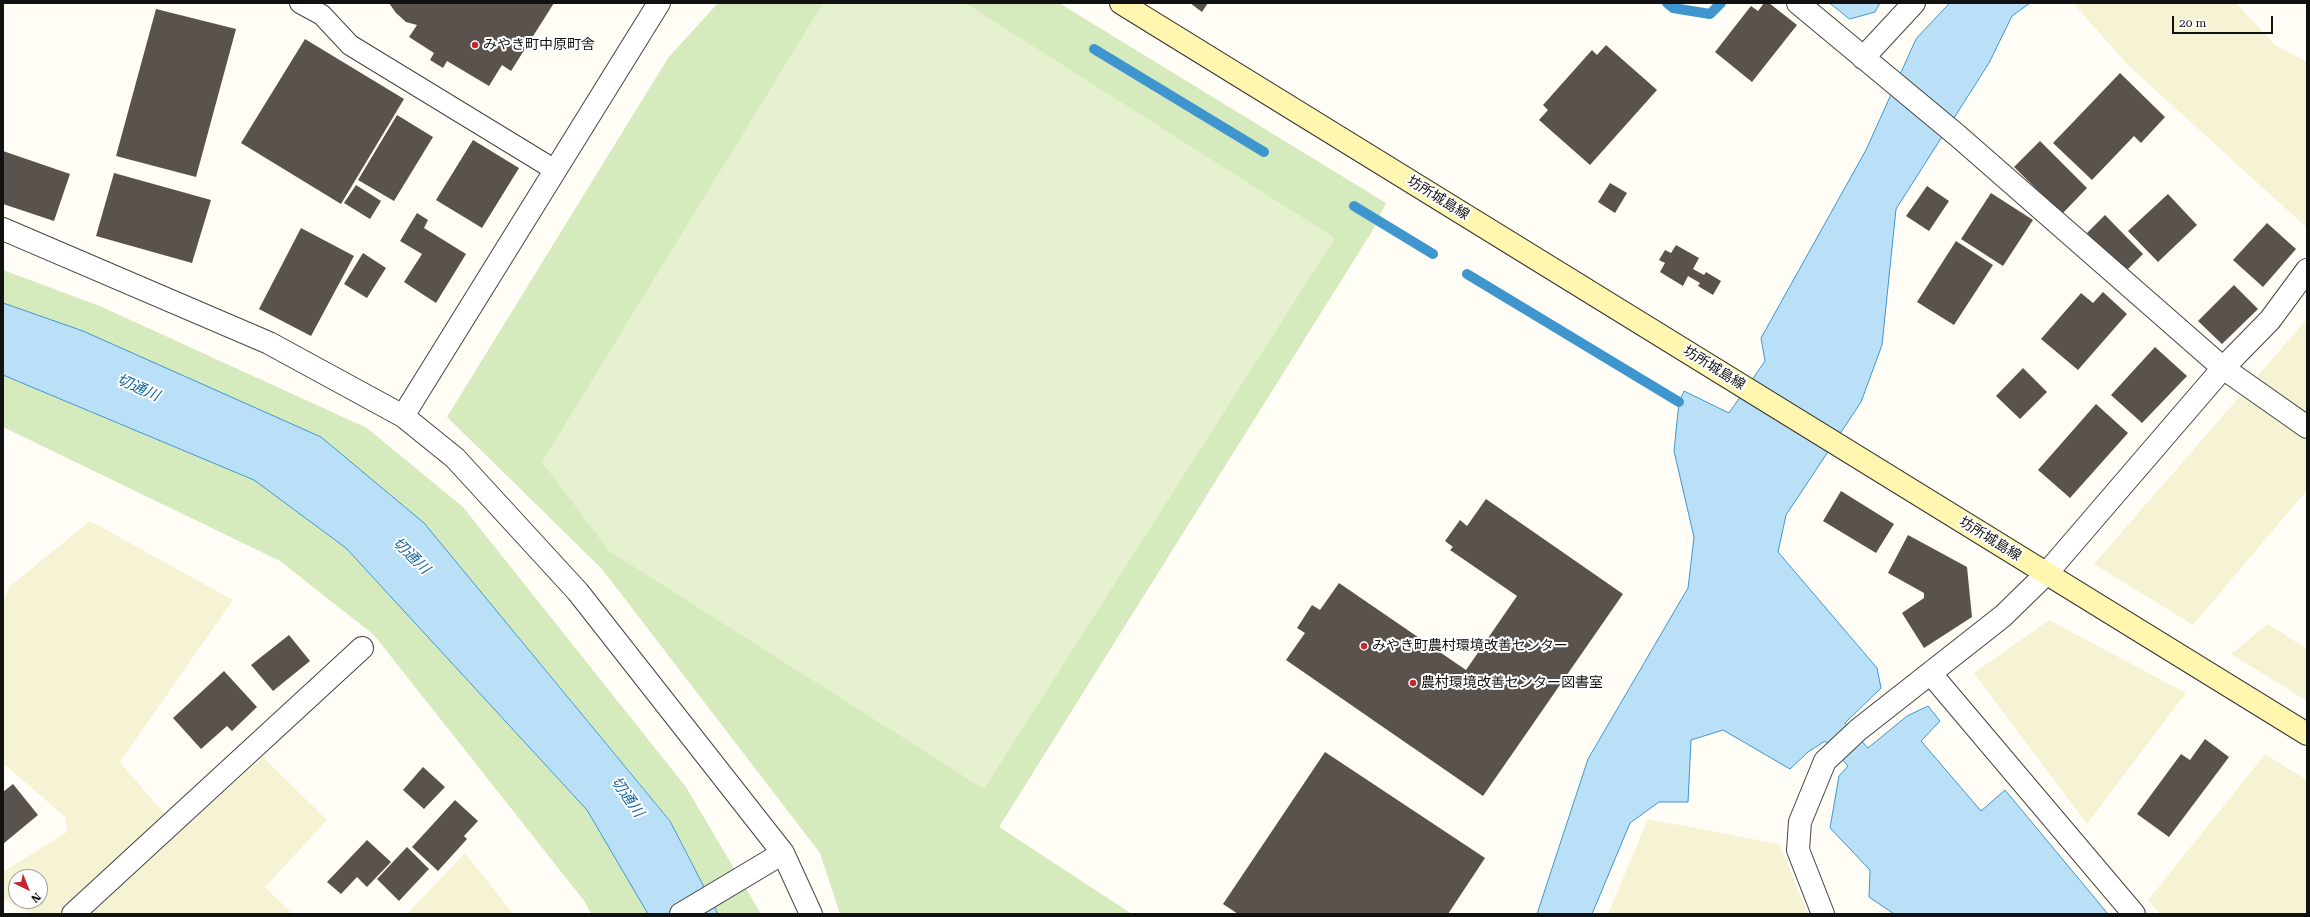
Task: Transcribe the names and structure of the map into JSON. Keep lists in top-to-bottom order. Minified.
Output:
{"streets":{"main road":["坊所城島線"]},"water":["切通川"],"places":["みやき町中原町舎","みやき町農村環境改善センター","農村環境改善センター図書室"],"scale_bar":"20 m","north":"bottom right"}
